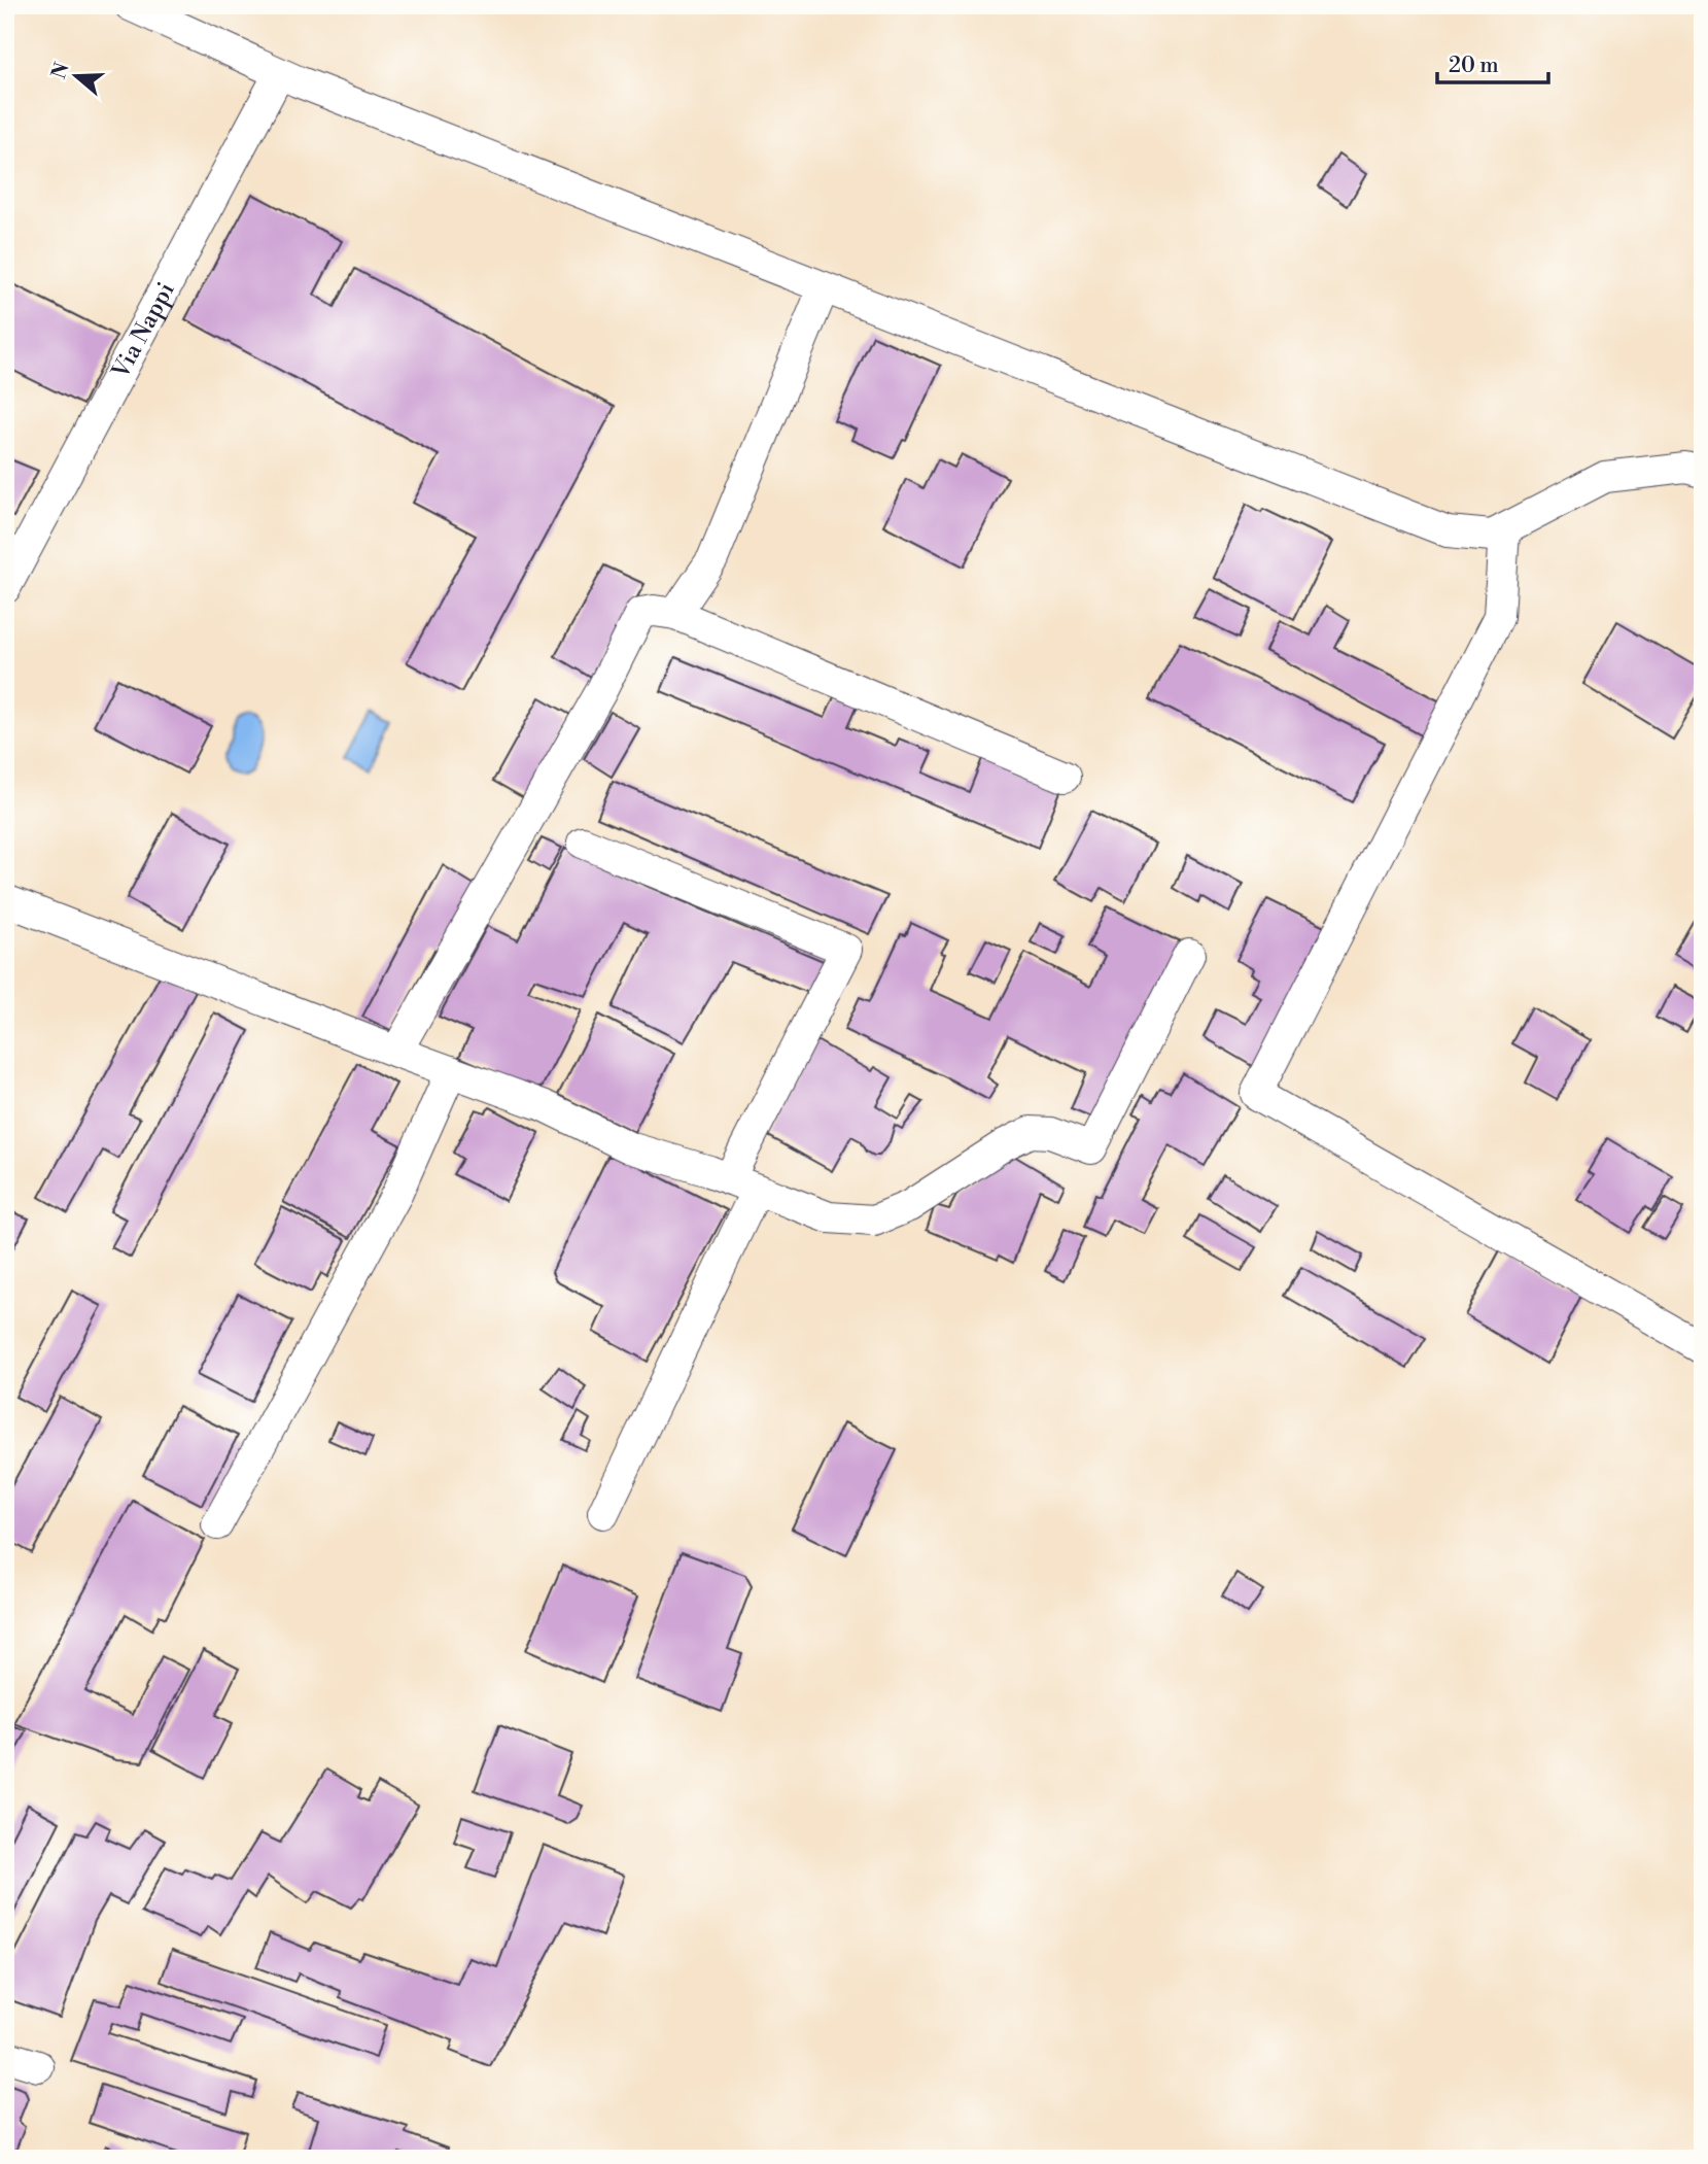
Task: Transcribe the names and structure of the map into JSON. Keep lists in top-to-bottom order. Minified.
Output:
{"streets":{"street":["Via Nappi"]},"scale_bar":"20 m","north":"left"}
